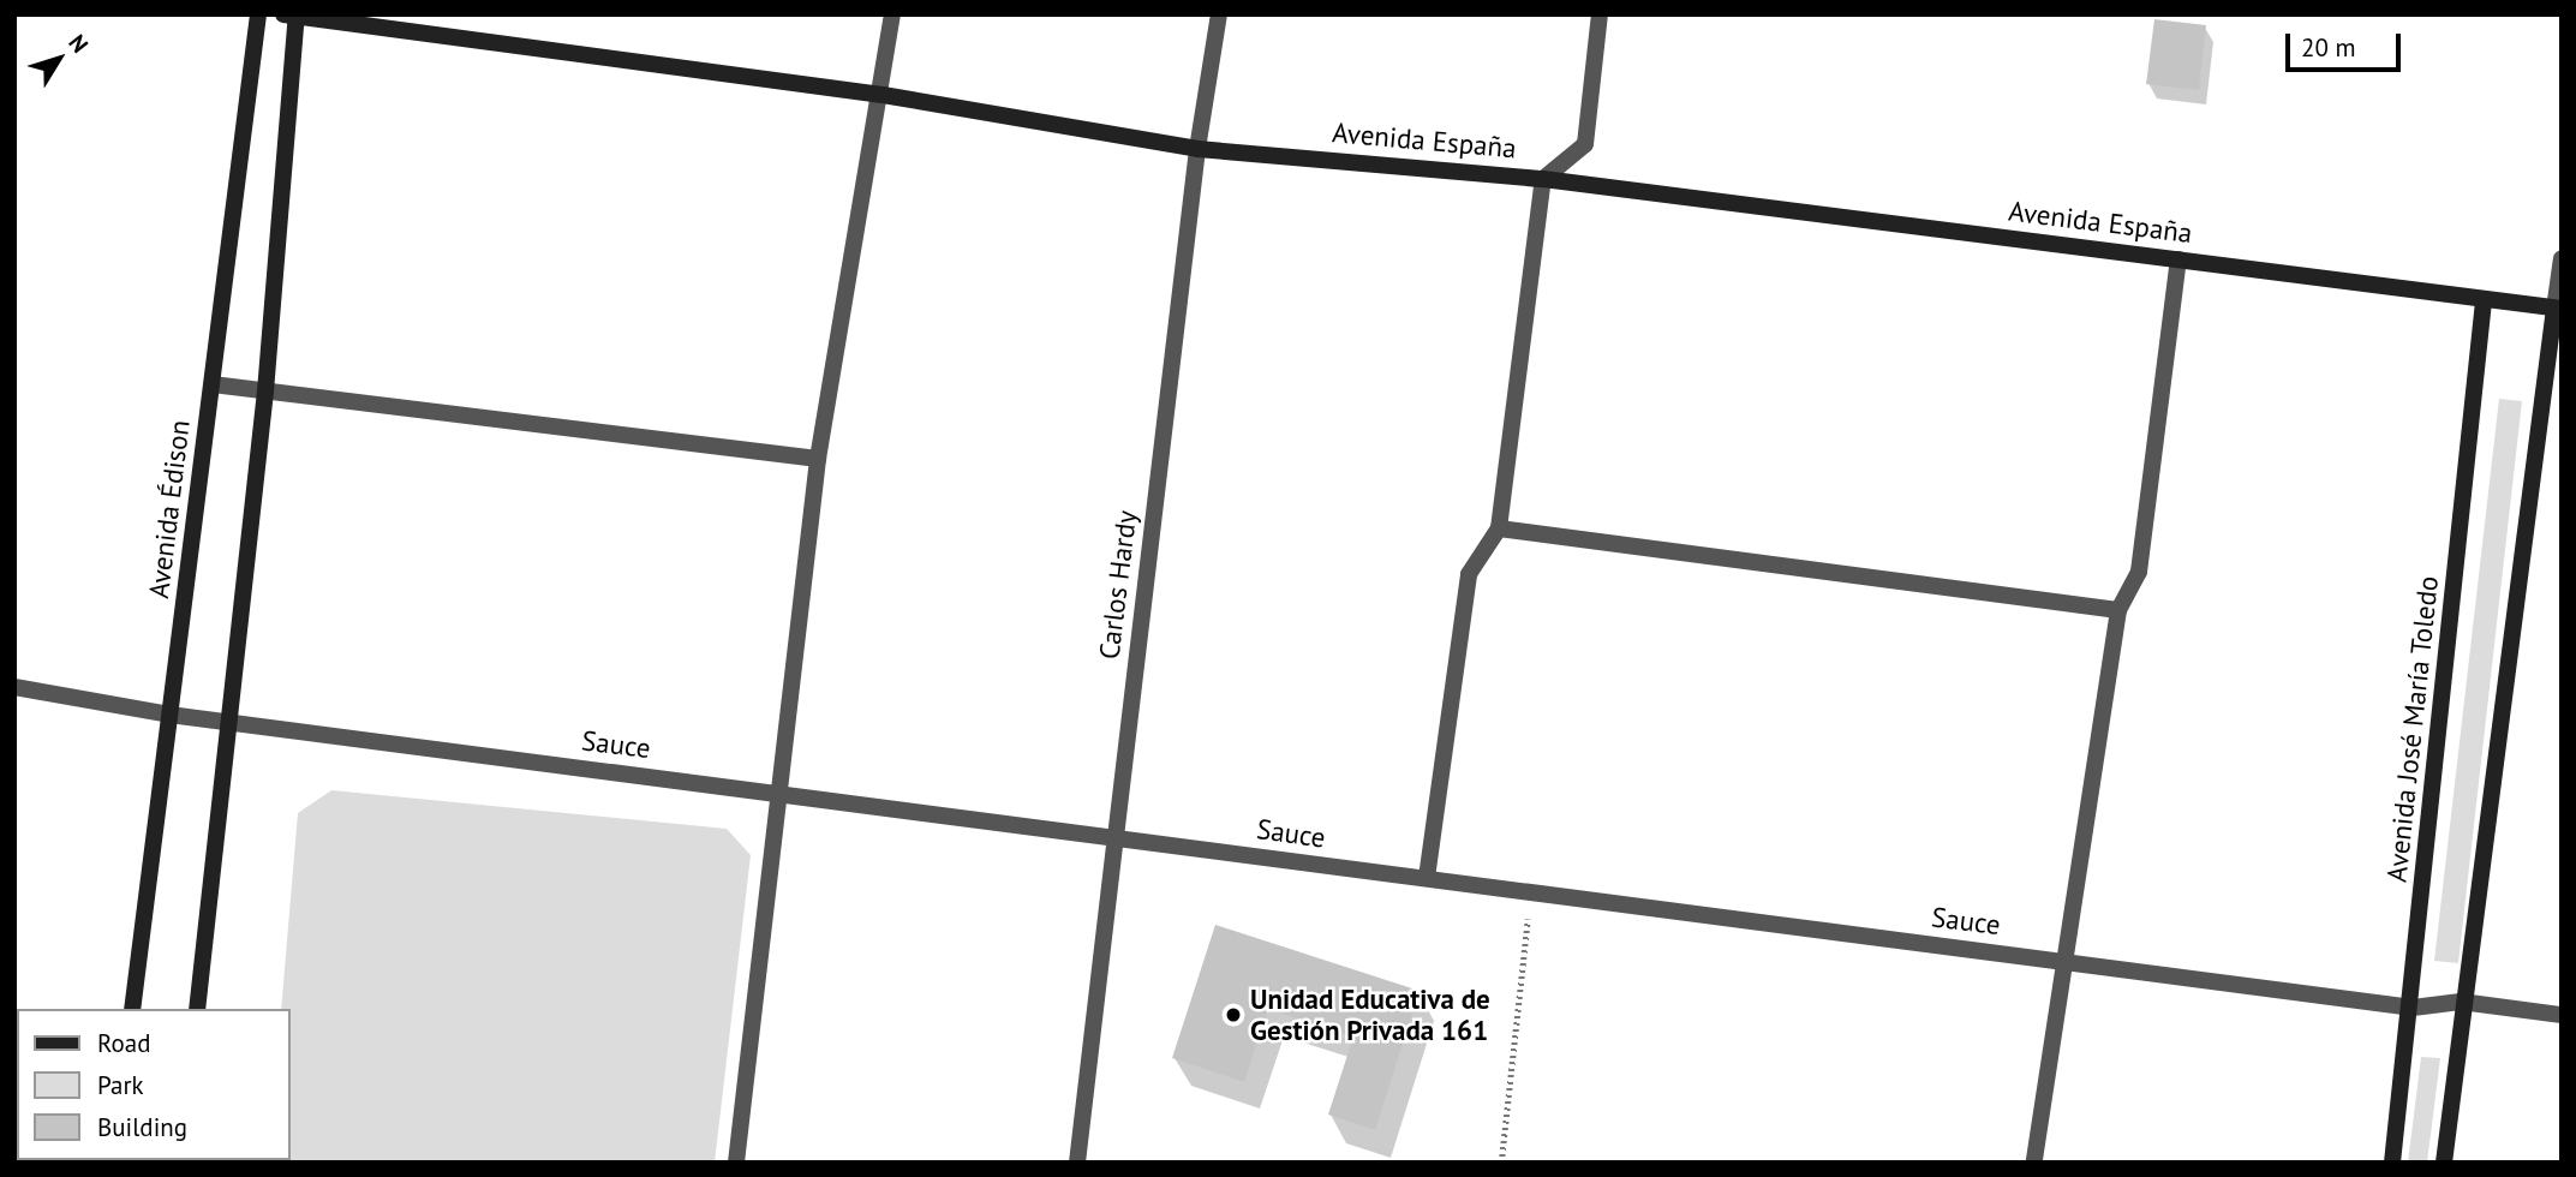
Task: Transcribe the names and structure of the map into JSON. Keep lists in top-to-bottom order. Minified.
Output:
{"streets":{"main road":["Avenida España","Avenida Édison","Avenida José María Toledo"],"street":["Carlos Hardy","Sauce"]},"crossings":[["Avenida España","Carlos Hardy"],["Avenida España","Avenida José María Toledo"],["Avenida Édison","Sauce"],["Carlos Hardy","Sauce"],["Avenida José María Toledo","Sauce"]],"places":["Unidad Educativa de Gestión Privada 161"],"legend":["Road","Park","Building"],"scale_bar":"20 m","north":"top right"}
